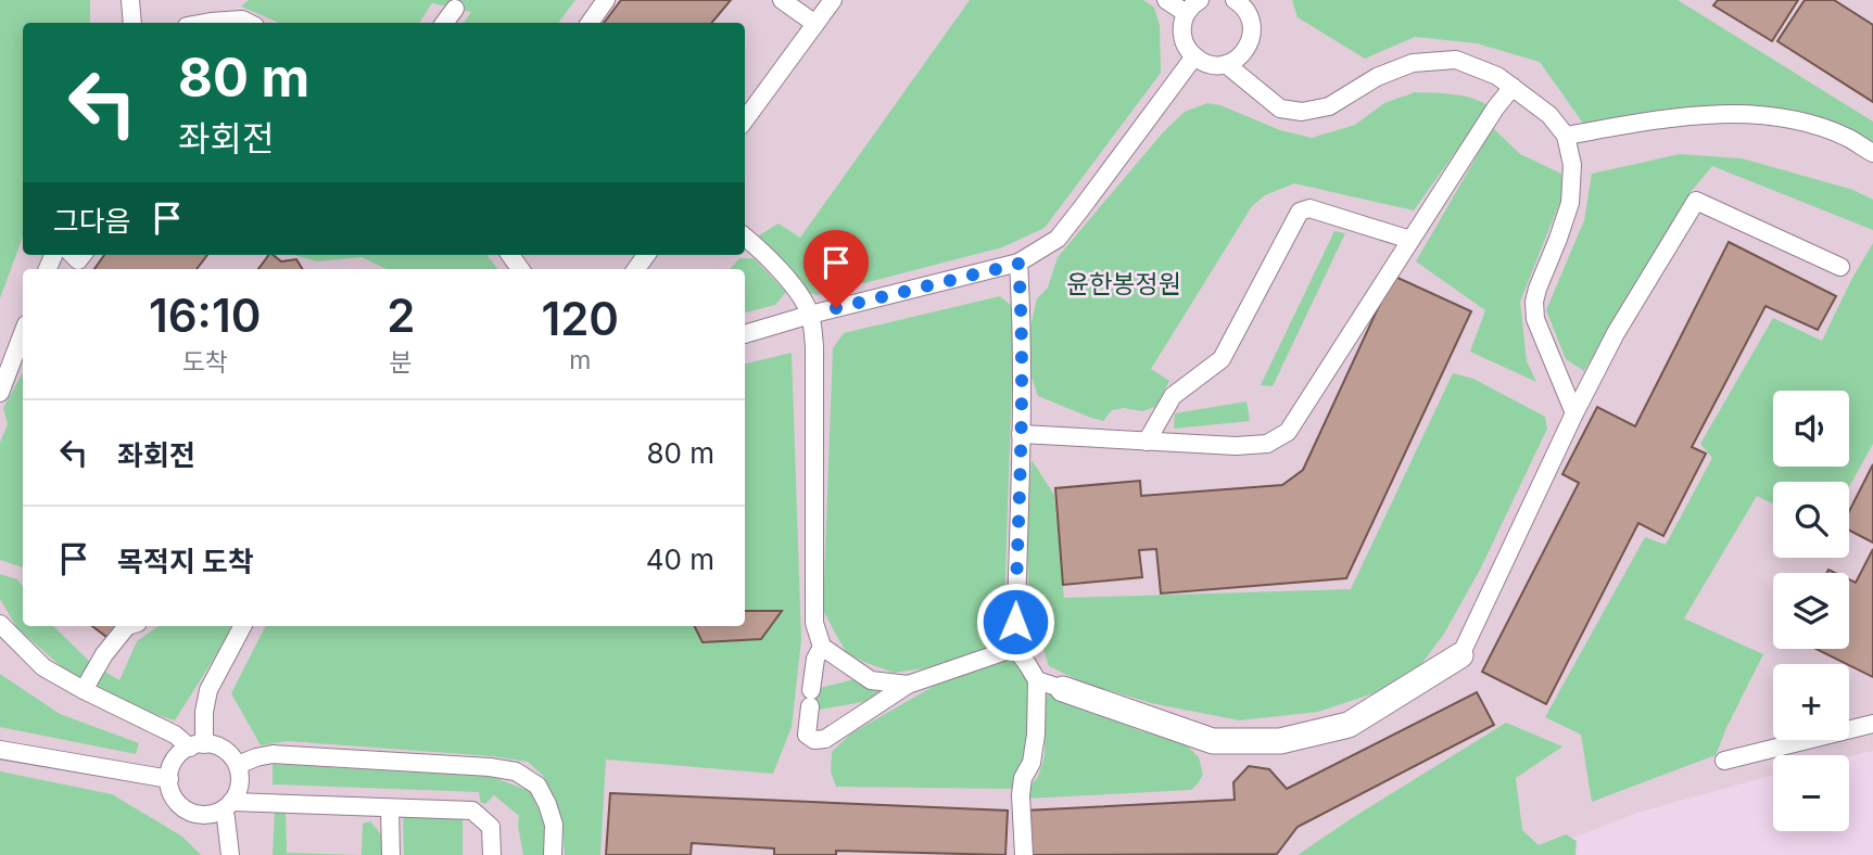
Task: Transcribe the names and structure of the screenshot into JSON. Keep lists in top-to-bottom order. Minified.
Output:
{"parks":["윤한봉정원"],"page":{"turn":["80 m","좌회전"],"then":"그다음","eta":["16:10","도착","2","분","120","m"],"map_buttons":["+","−"],"list":[{"name":"좌회전","value":"80 m"},{"name":"목적지 도착","value":"40 m"}]}}
